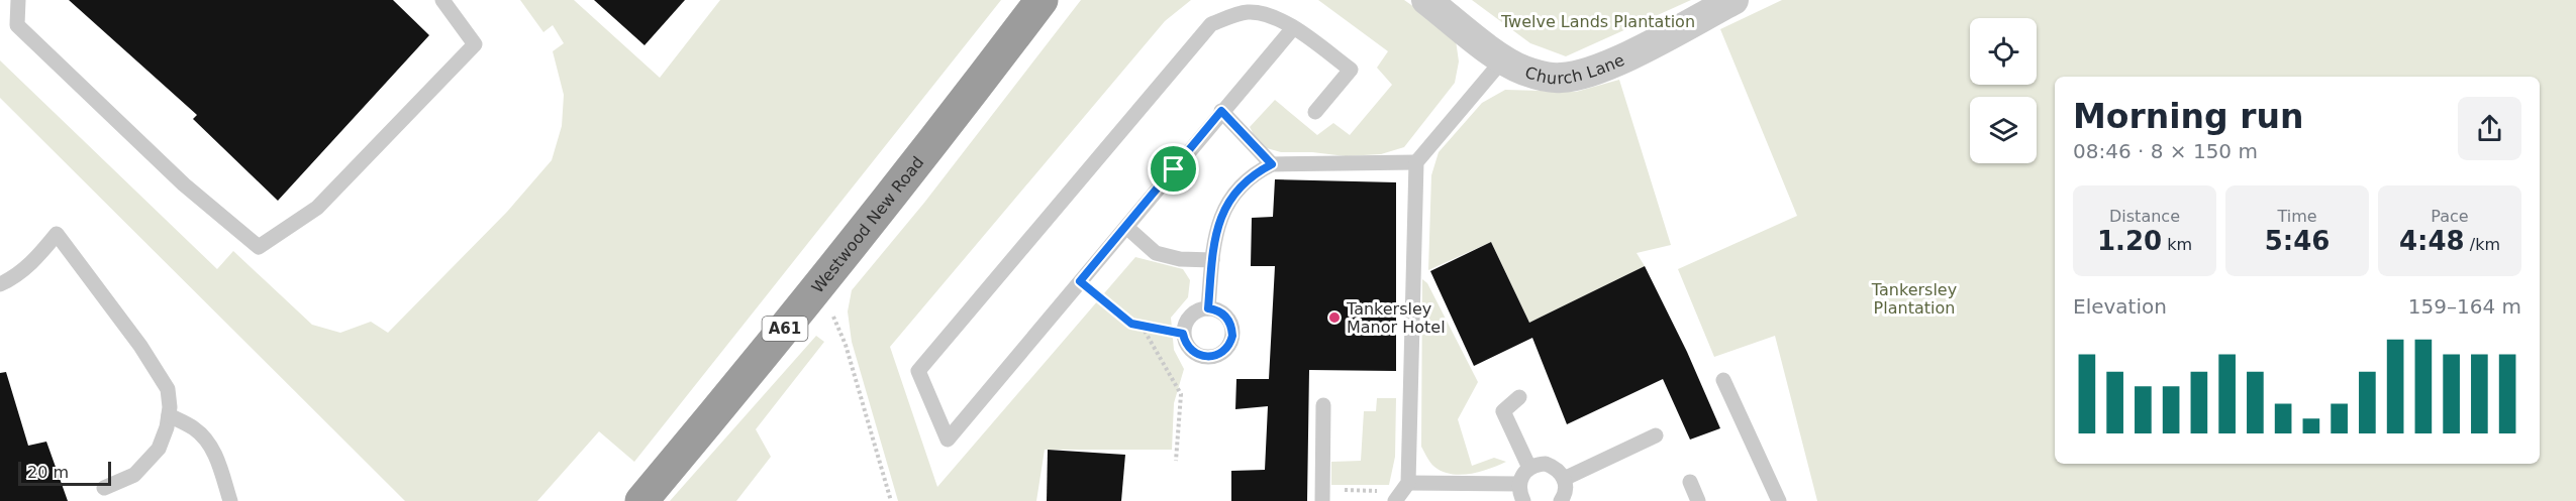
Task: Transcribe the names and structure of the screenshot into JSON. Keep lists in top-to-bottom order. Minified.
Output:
{"streets":{"highway":["Westwood New Road","A61"],"street":["Church Lane"]},"parks":["Twelve Lands Plantation","Tankersley Plantation"],"places":["Tankersley Manor Hotel"],"scale_bar":"20 m","page":{"heading":["Morning run","08:46 · 8 × 150 m"],"stats":[["Distance","1.20 km"],["Time","5:46"],["Pace","4:48 /km"]],"chart":["Elevation","159–164 m"],"scale":"20 m"}}
